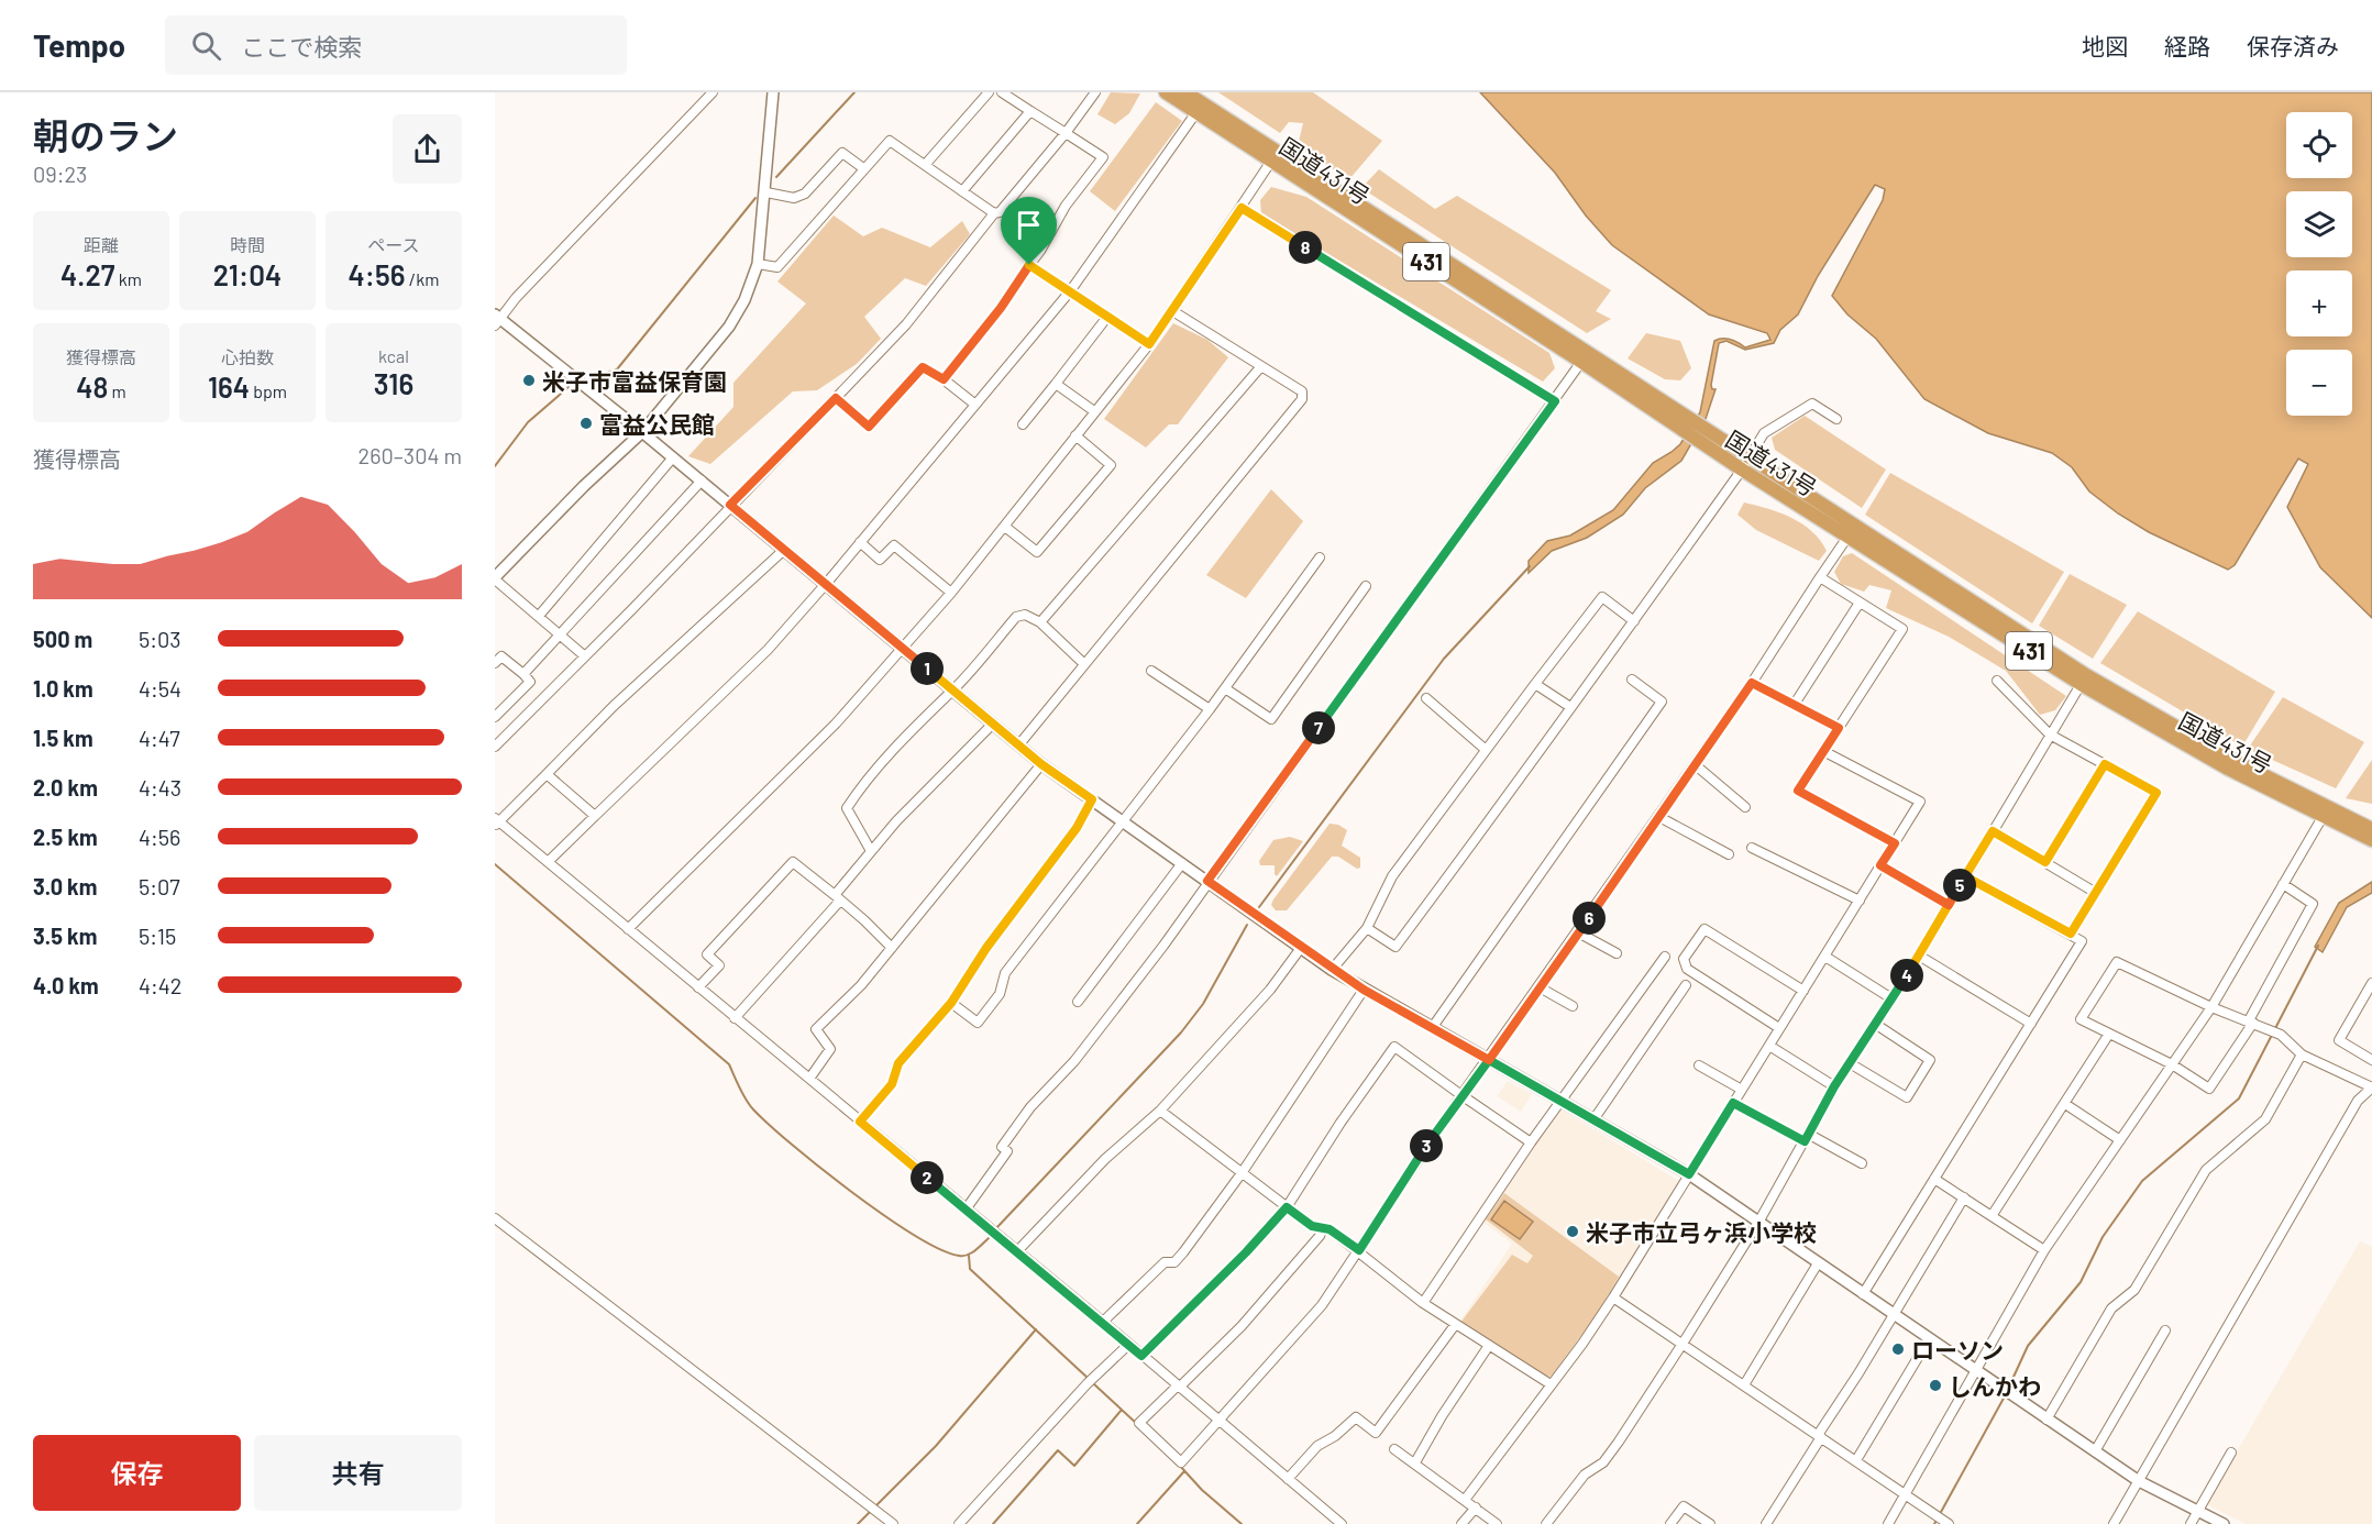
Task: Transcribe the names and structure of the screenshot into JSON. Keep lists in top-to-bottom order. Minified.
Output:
{"streets":{"highway":["国道431号","431"]},"places":["米子市富益保育園","富益公民館","米子市立弓ヶ浜小学校","ローソン","しんかわ"],"page":{"header":"Tempo","search":"ここで検索","nav":["地図","経路","保存済み"],"heading":["朝のラン","09:23"],"map_buttons":["+","−"],"stats":[["距離","4.27 km"],["時間","21:04"],["ペース","4:56 /km"],["獲得標高","48 m"],["心拍数","164 bpm"],["kcal","316"]],"pins":["8","1","7","5","6","4","3","2"],"chart":["獲得標高","260–304 m"],"list":[{"name":"500 m","note":"5:03"},{"name":"1.0 km","note":"4:54"},{"name":"1.5 km","note":"4:47"},{"name":"2.0 km","note":"4:43"},{"name":"2.5 km","note":"4:56"},{"name":"3.0 km","note":"5:07"},{"name":"3.5 km","note":"5:15"},{"name":"4.0 km","note":"4:42"}],"buttons":["保存","共有"]}}
